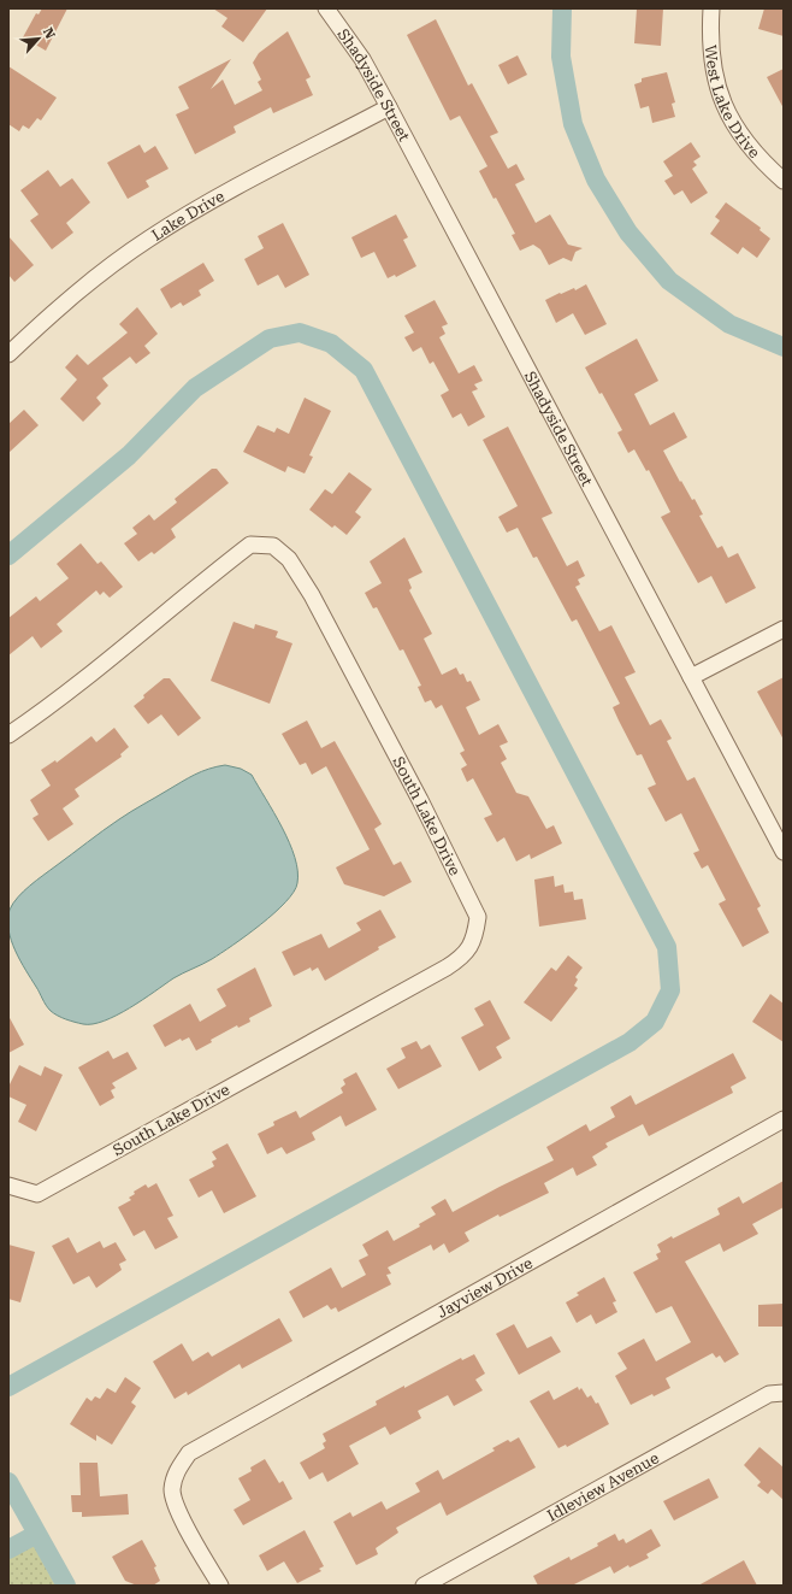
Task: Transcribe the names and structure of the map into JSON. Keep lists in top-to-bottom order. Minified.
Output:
{"streets":{"street":["Shadyside Street","West Lake Drive","Lake Drive","South Lake Drive","Jayview Drive","Idleview Avenue"]},"crossings":[["Shadyside Street","Lake Drive"]],"north":"top right"}
